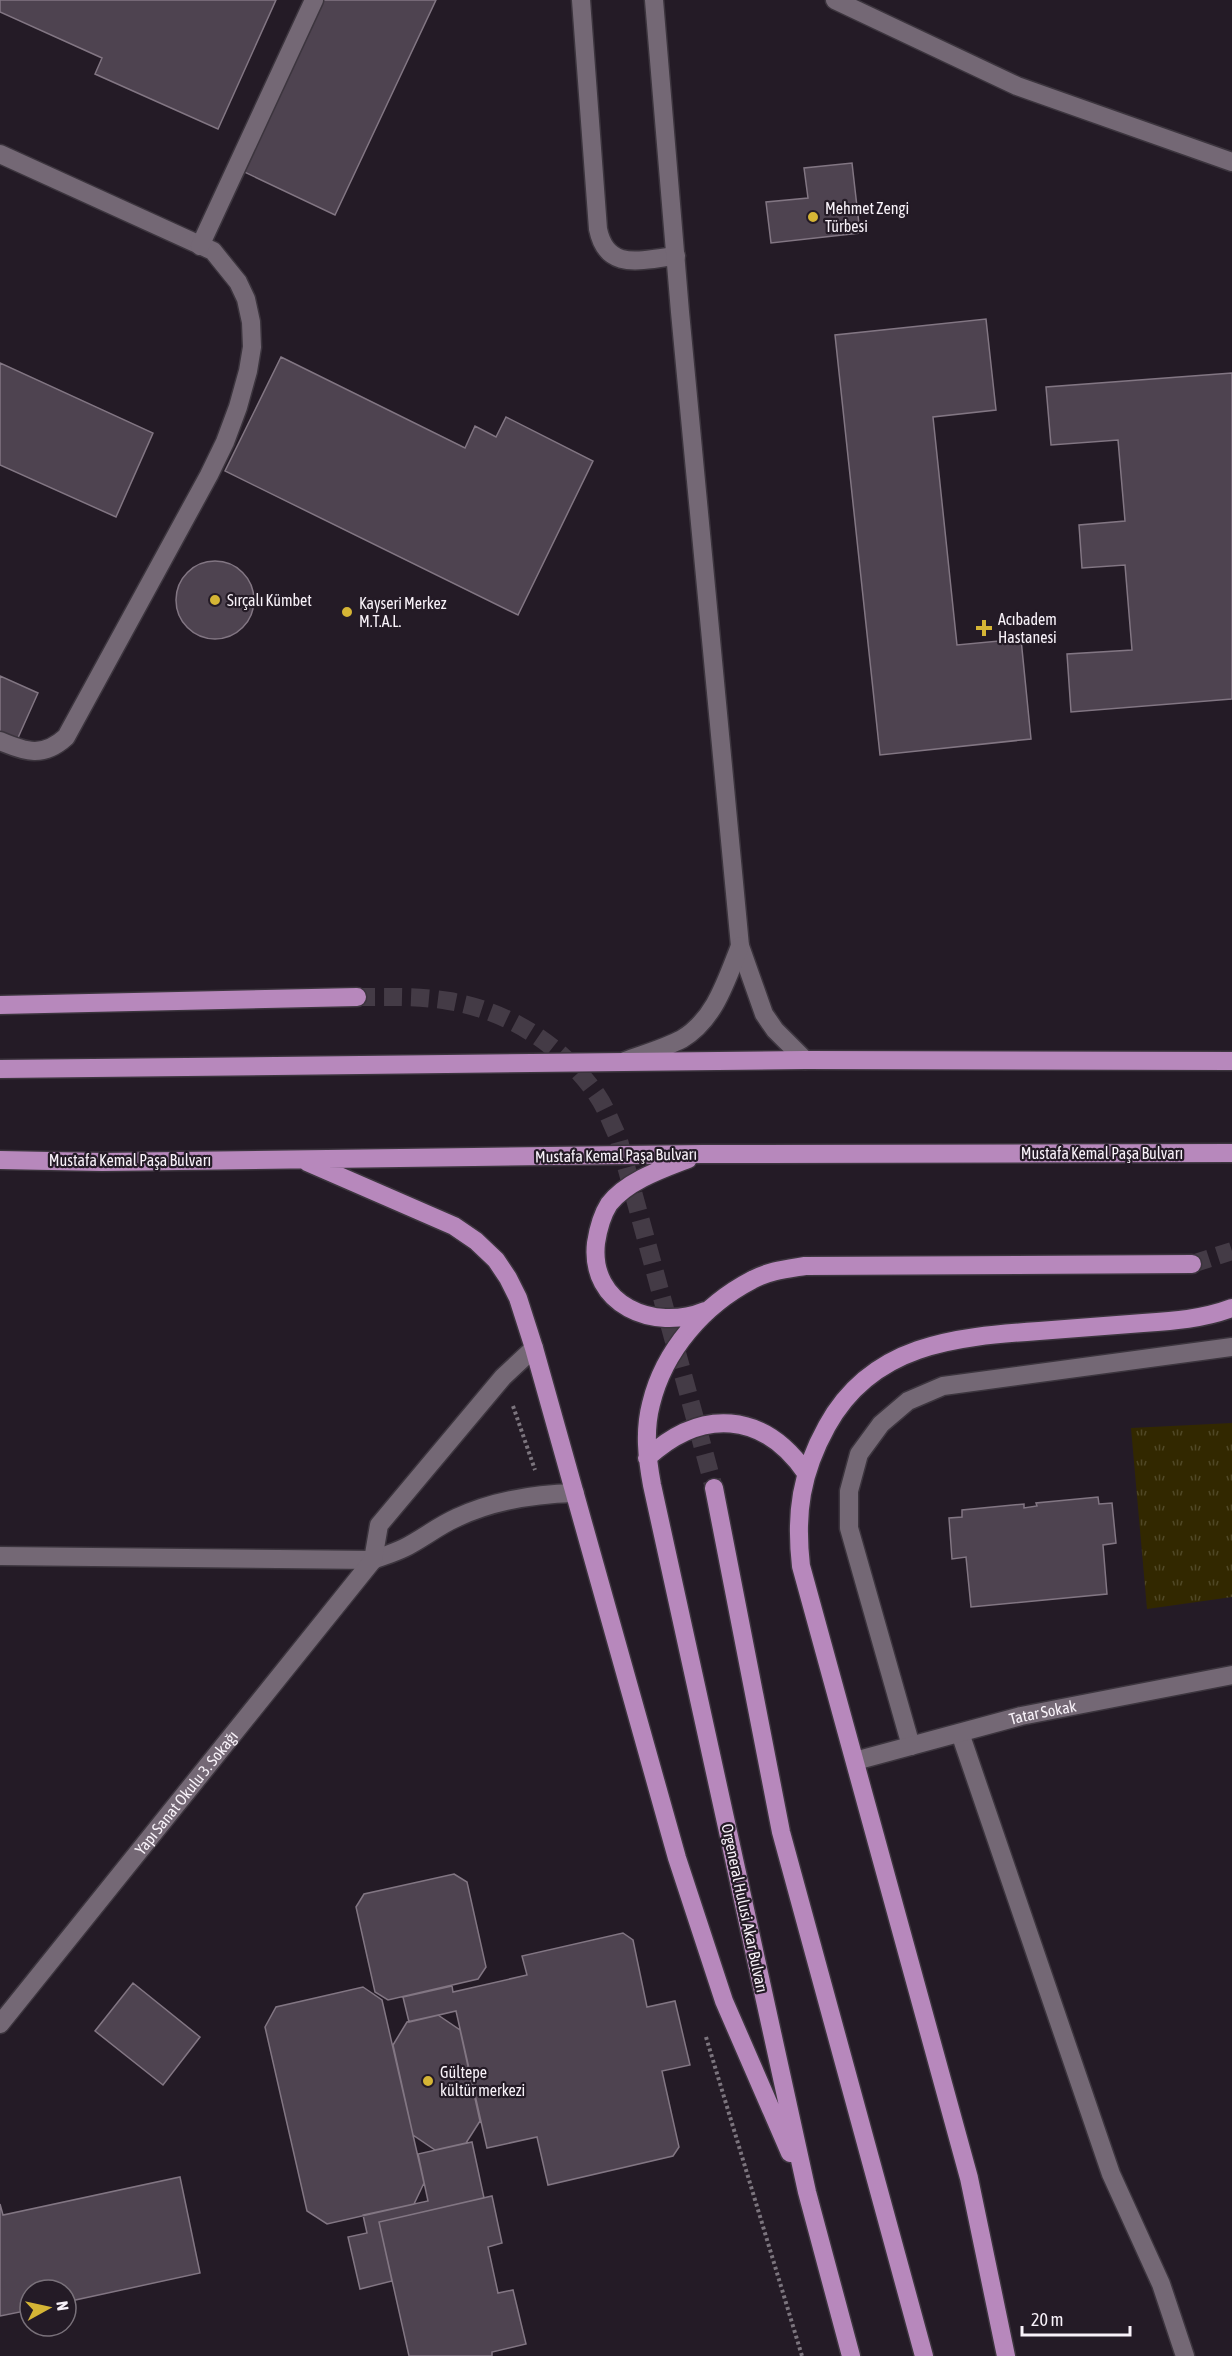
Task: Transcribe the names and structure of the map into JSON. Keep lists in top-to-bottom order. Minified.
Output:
{"streets":{"main road":["Mustafa Kemal Paşa Bulvarı","Orgeneral Hulusi Akar Bulvarı"],"street":["Tatar Sokak","Yapı Sanat Okulu 3. Sokağı"]},"places":{"other":["Mehmet Zengi Türbesi","Sırçalı Kümbet","Kayseri Merkez M.T.A.L.","Gültepe kültür merkezi"],"health":["Acıbadem Hastanesi"]},"scale_bar":"20 m","north":"right"}
